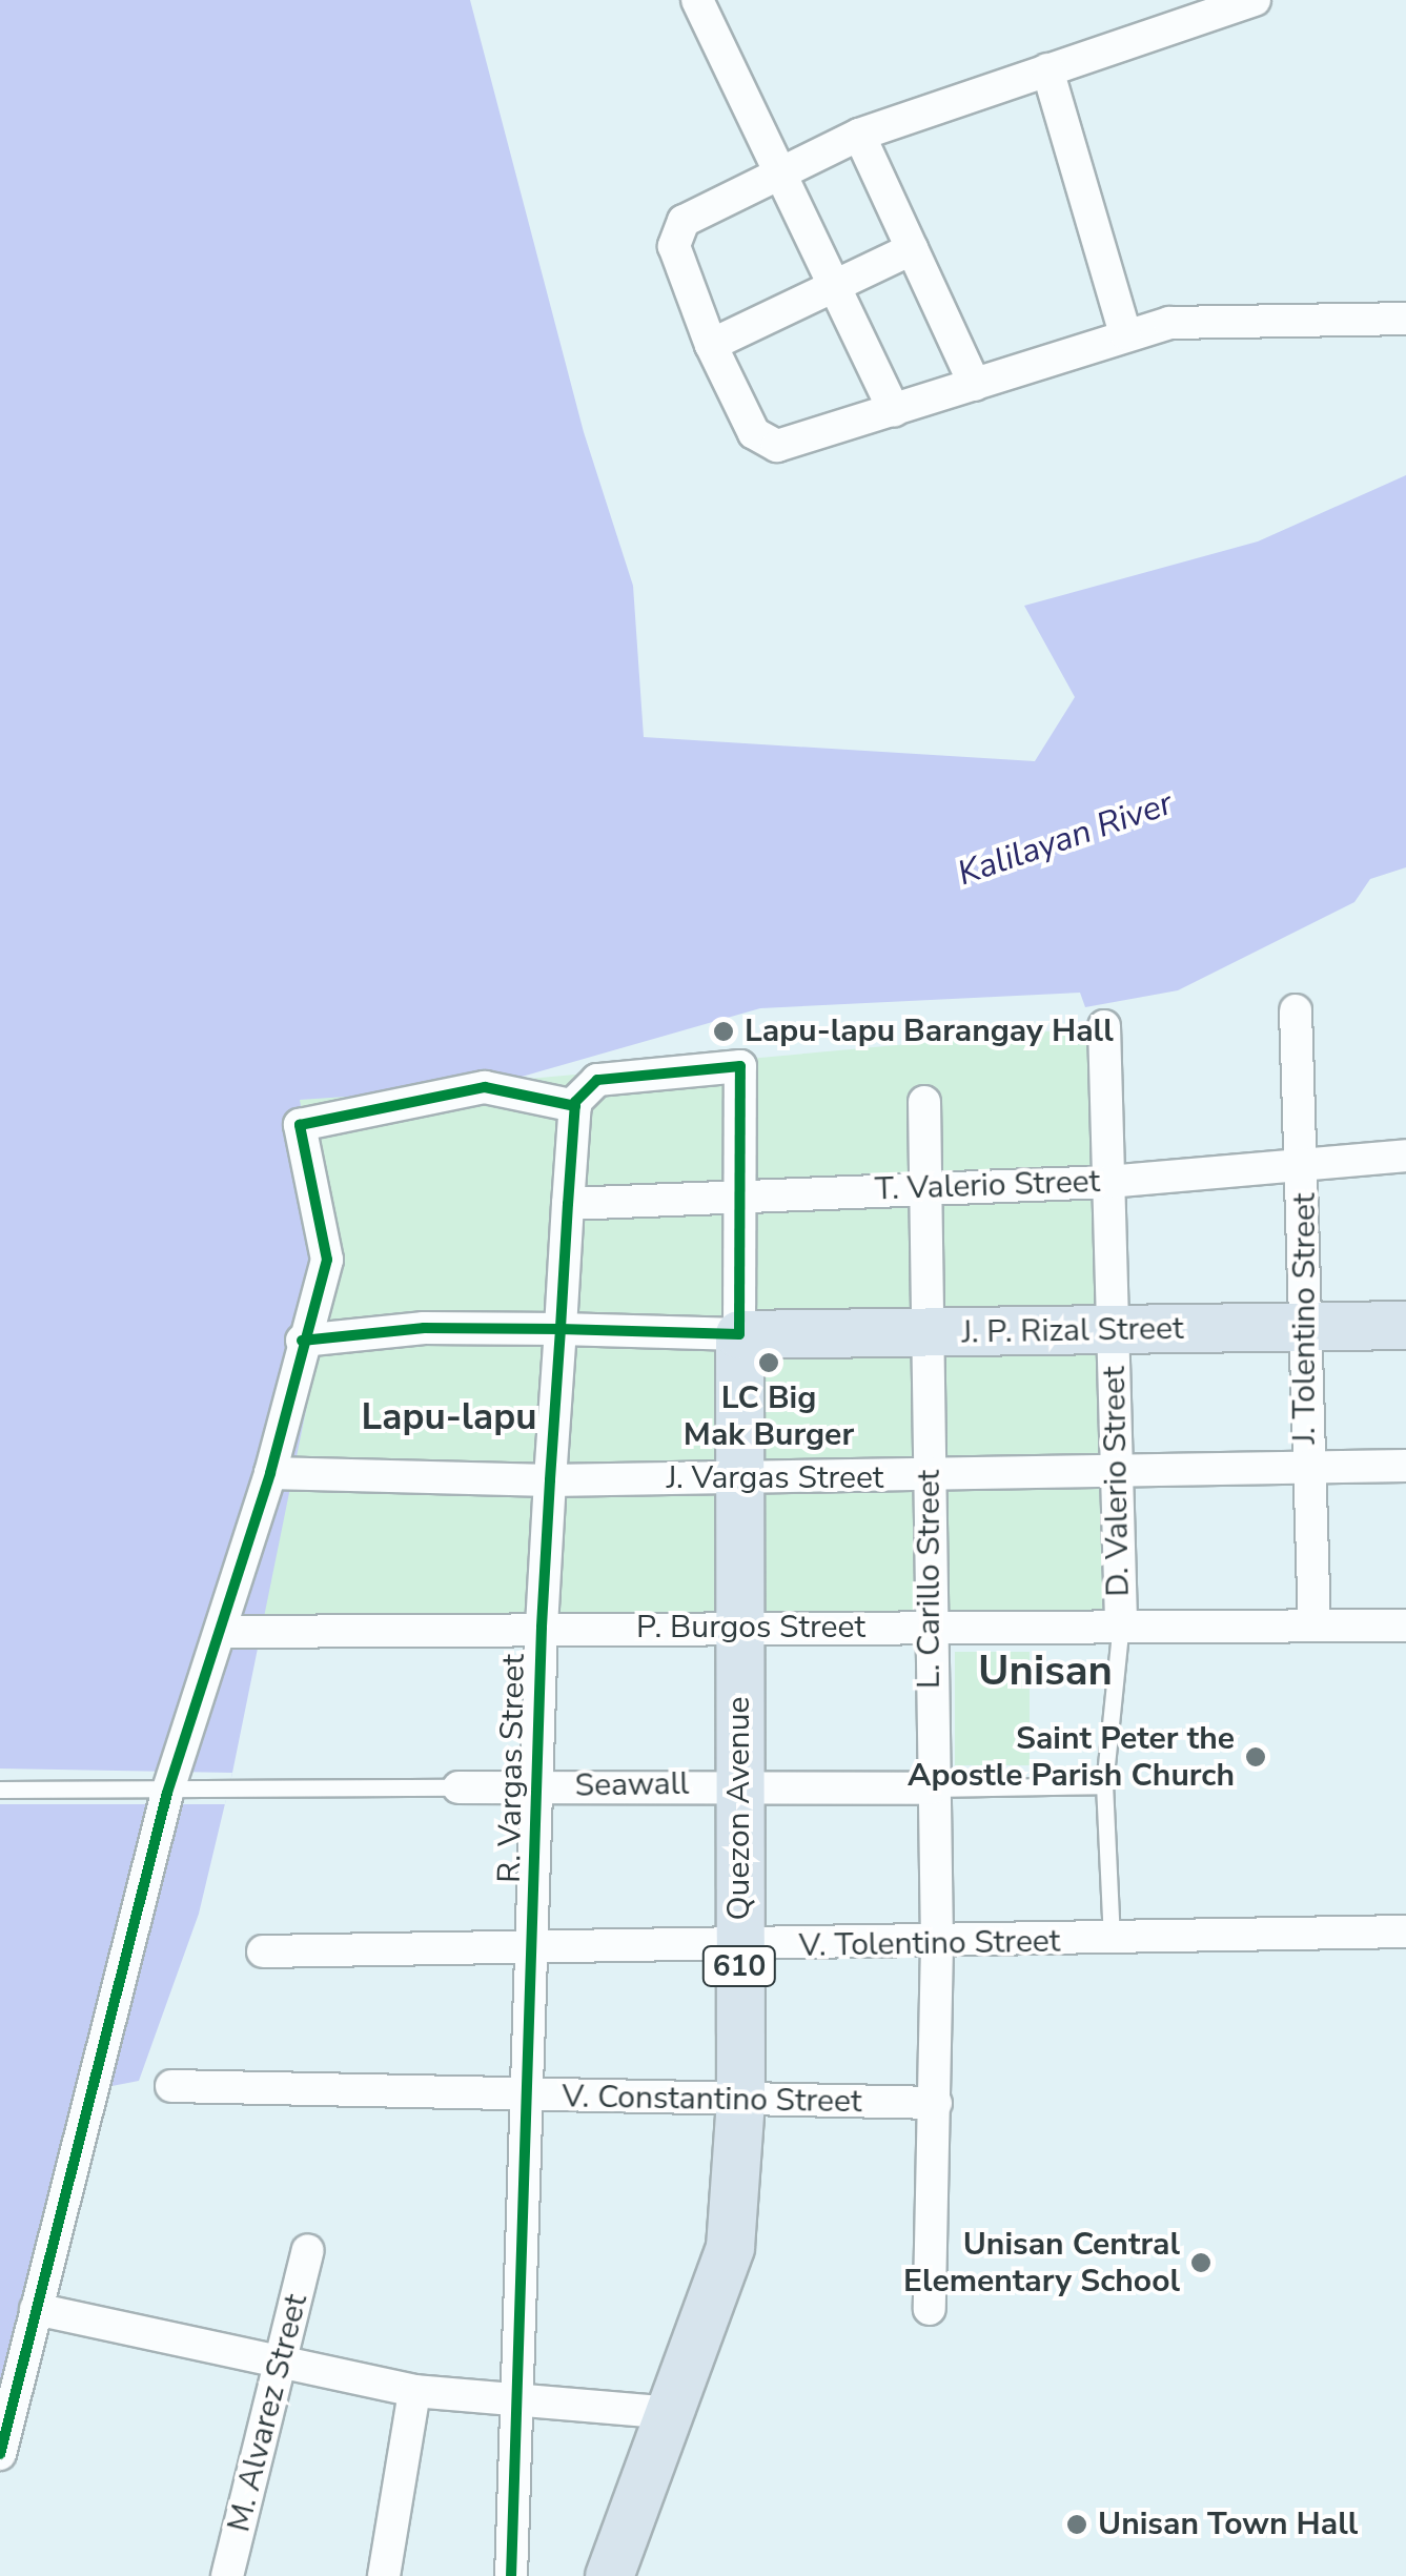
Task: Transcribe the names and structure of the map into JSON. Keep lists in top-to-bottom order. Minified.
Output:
{"streets":{"main road":["J. P. Rizal Street","Quezon Avenue","610"],"street":["T. Valerio Street","J. Tolentino Street","J. Vargas Street","D. Valerio Street","L. Carillo Street","P. Burgos Street","R. Vargas Street","Seawall","V. Tolentino Street","V. Constantino Street","M. Alvarez Street"]},"crossings":[["T. Valerio Street","J. Tolentino Street"],["T. Valerio Street","D. Valerio Street"],["T. Valerio Street","L. Carillo Street"],["T. Valerio Street","R. Vargas Street"],["J. Tolentino Street","J. P. Rizal Street"],["J. Tolentino Street","J. Vargas Street"],["J. Tolentino Street","P. Burgos Street"],["J. P. Rizal Street","D. Valerio Street"],["J. P. Rizal Street","L. Carillo Street"],["J. P. Rizal Street","Quezon Avenue"],["J. Vargas Street","D. Valerio Street"],["J. Vargas Street","L. Carillo Street"],["J. Vargas Street","R. Vargas Street"],["J. Vargas Street","Quezon Avenue"],["D. Valerio Street","P. Burgos Street"],["L. Carillo Street","P. Burgos Street"],["L. Carillo Street","Seawall"],["L. Carillo Street","V. Tolentino Street"],["L. Carillo Street","V. Constantino Street"],["P. Burgos Street","R. Vargas Street"],["P. Burgos Street","Quezon Avenue"],["R. Vargas Street","Seawall"],["R. Vargas Street","V. Tolentino Street"],["R. Vargas Street","V. Constantino Street"],["Seawall","Quezon Avenue"],["Quezon Avenue","V. Tolentino Street"],["Quezon Avenue","V. Constantino Street"]],"districts":["Lapu-lapu","Unisan"],"water":["Kalilayan River"],"places":["Lapu-lapu Barangay Hall","LC Big Mak Burger","Saint Peter the Apostle Parish Church","Unisan Central Elementary School","Unisan Town Hall"]}
